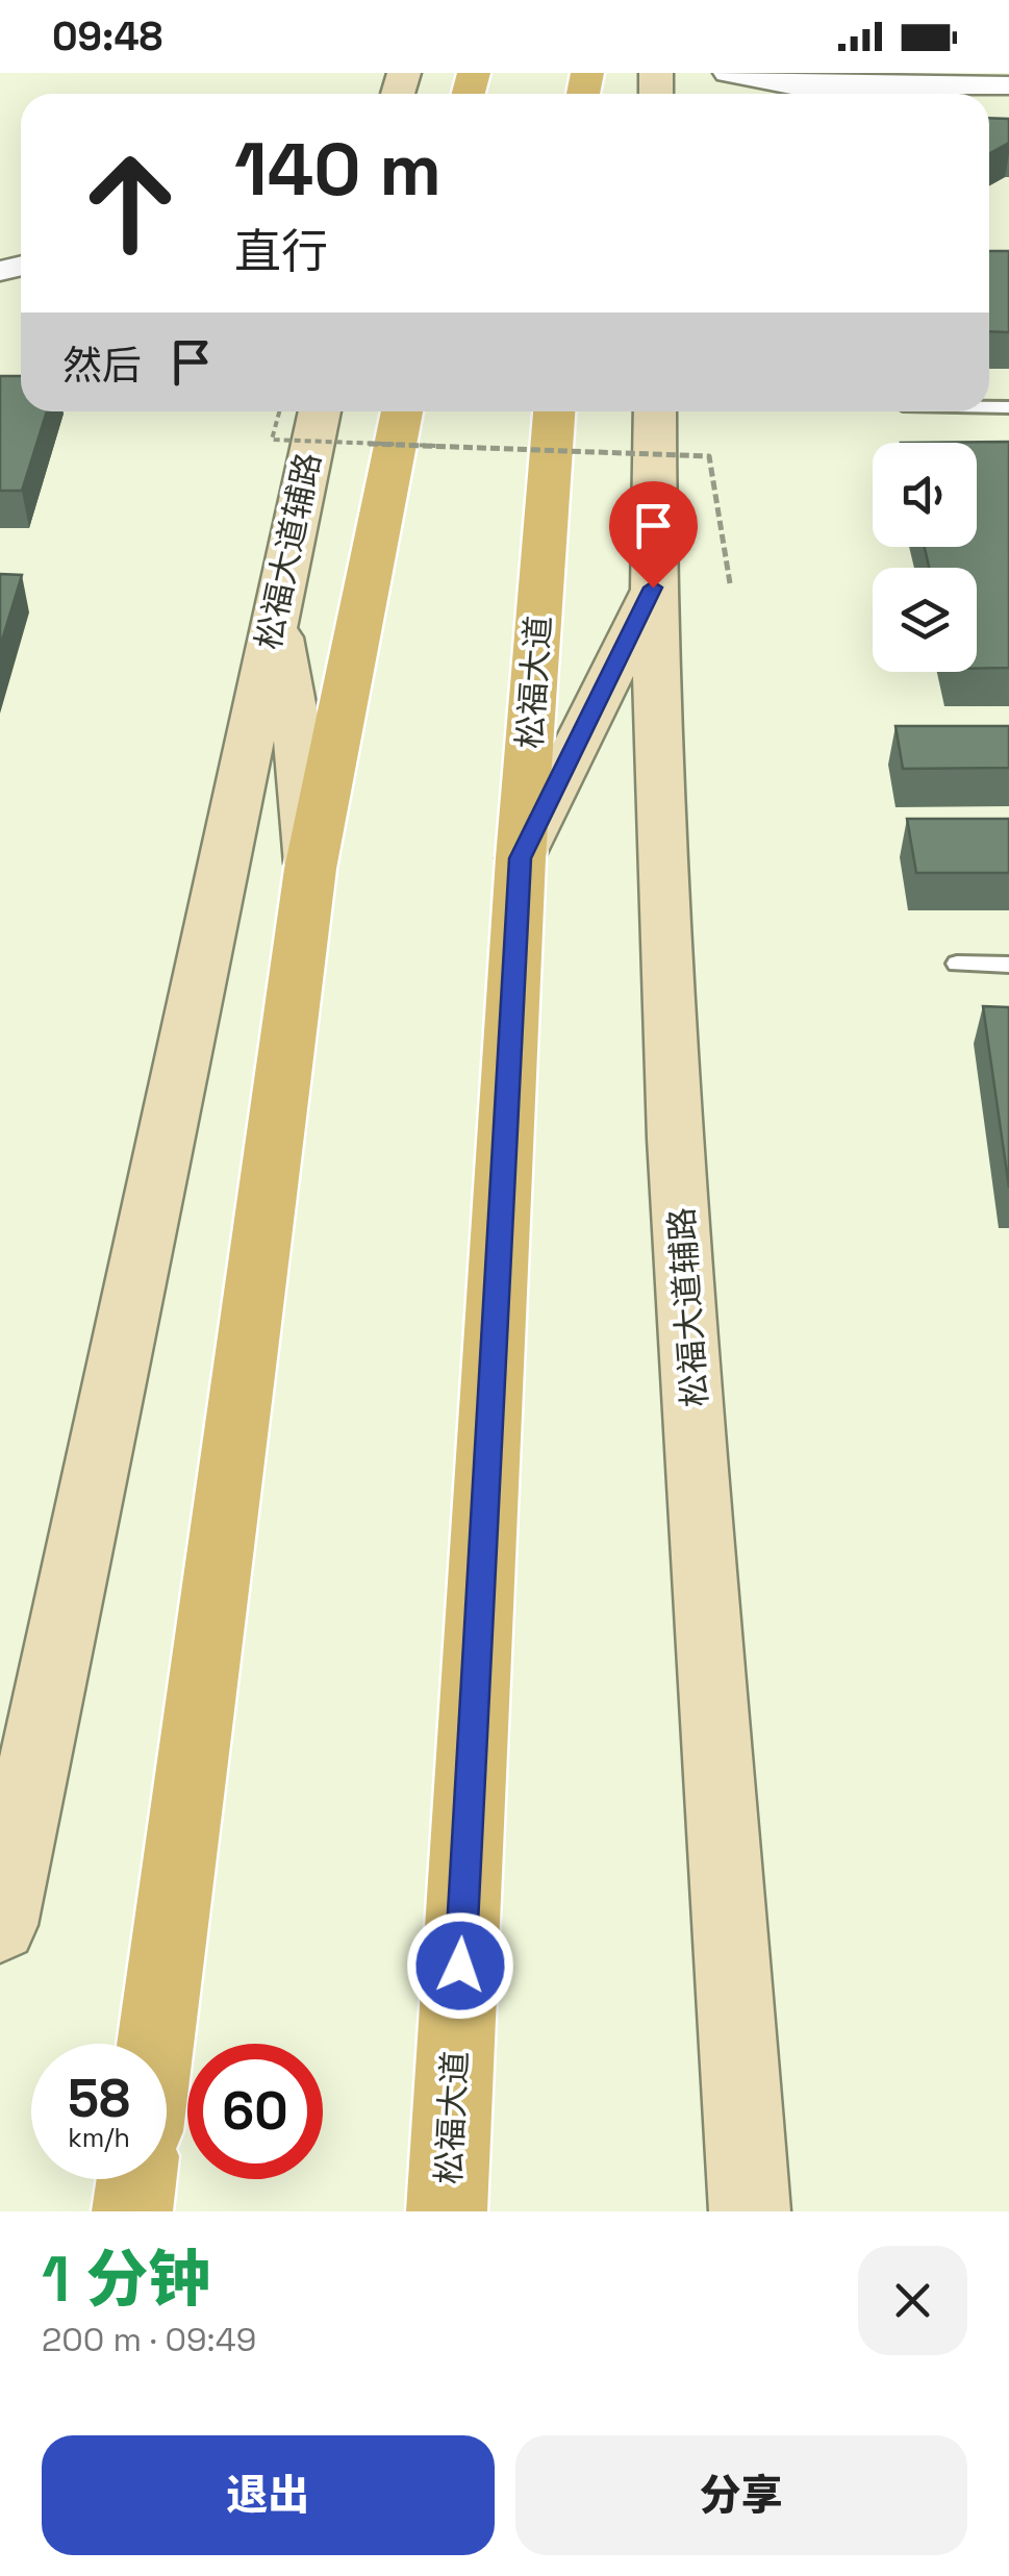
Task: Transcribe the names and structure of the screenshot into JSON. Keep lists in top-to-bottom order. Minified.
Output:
{"streets":{"main road":["松福大道辅路","松福大道"]},"page":{"status":"09:48","turn":["140 m","直行"],"then":"然后","speed":"58 km/h","limit":"60","heading":["1 分钟","200 m · 09:49"],"buttons":["退出","分享"]}}
